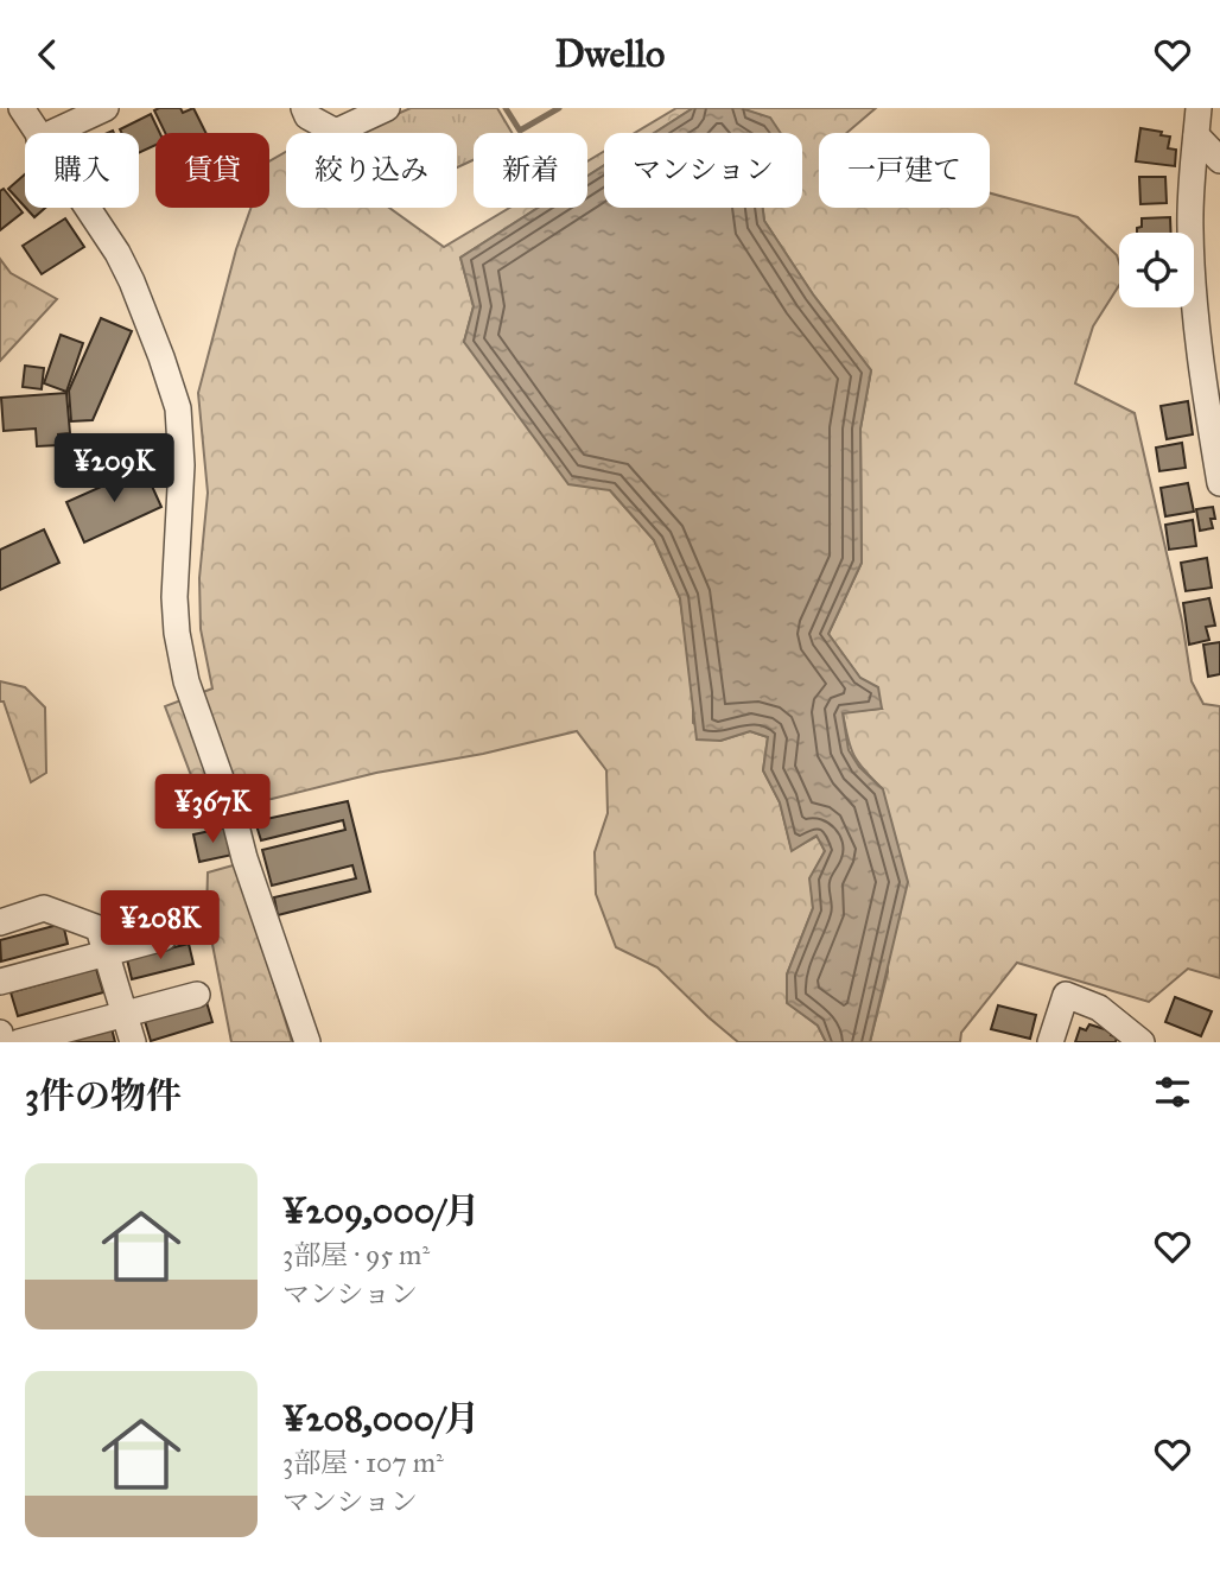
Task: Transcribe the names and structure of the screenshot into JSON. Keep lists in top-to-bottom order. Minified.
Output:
{"page":{"header":"Dwello","chip":["購入","賃貸","絞り込み","新着","マンション","一戸建て"],"price":["¥209K","¥367K","¥208K"],"heading":"3件の物件","list":[{"name":"¥209,000/月","note":"3部屋 · 95 m² · マンション"},{"name":"¥208,000/月","note":"3部屋 · 107 m² · マンション"}]}}
